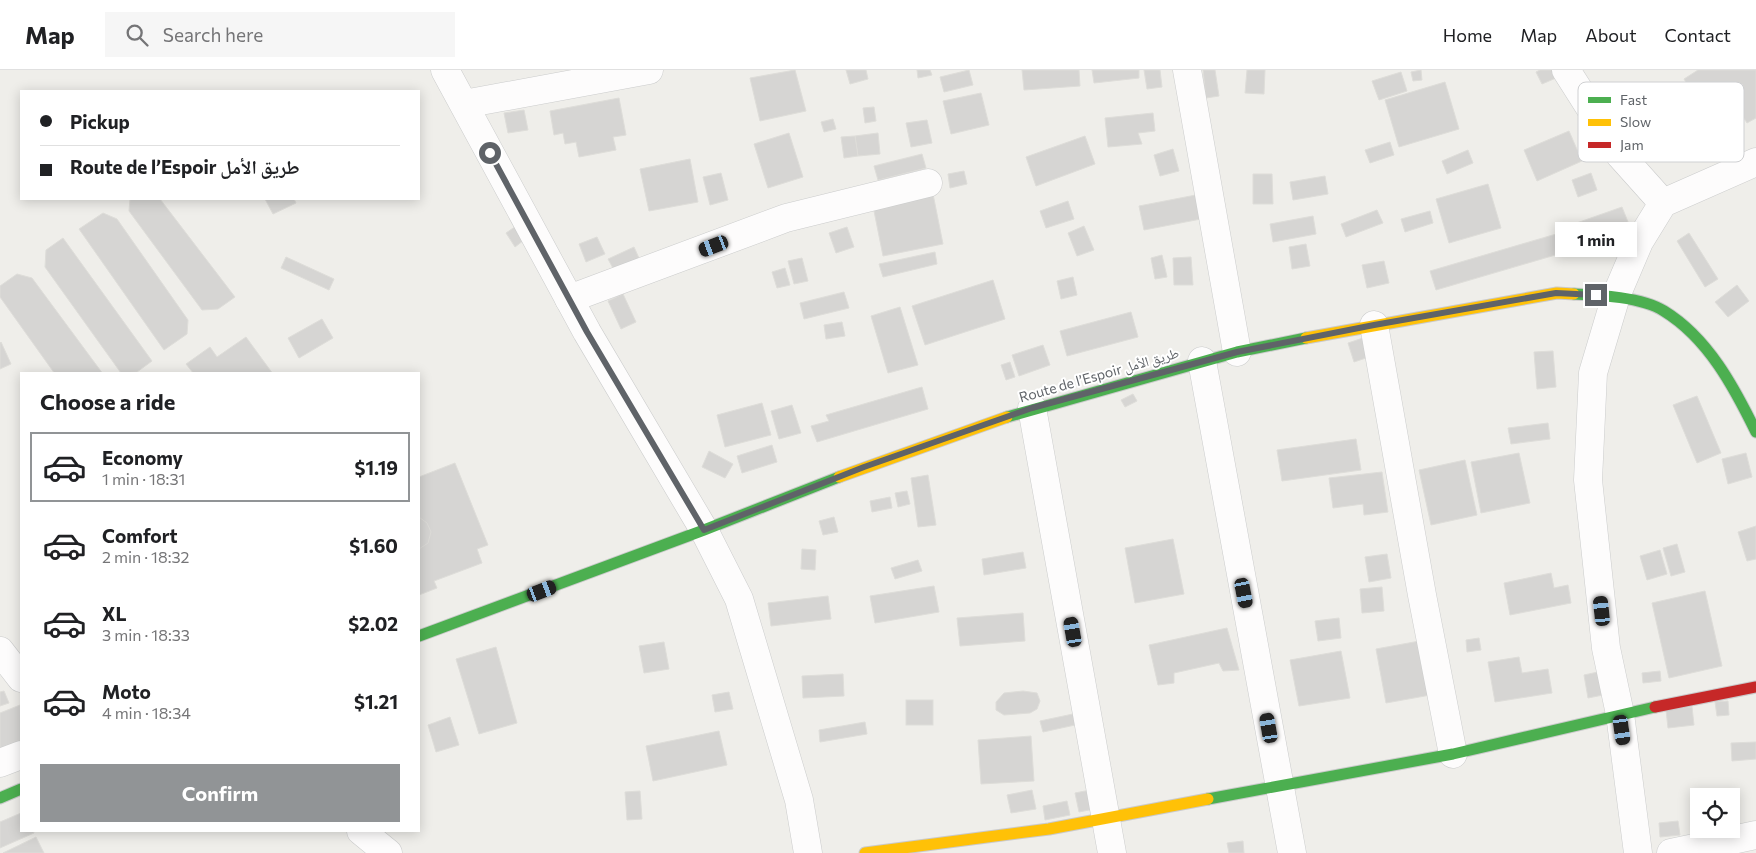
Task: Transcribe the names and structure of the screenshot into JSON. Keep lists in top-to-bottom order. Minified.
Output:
{"streets":{"main road":["Route de l’Espoir طريق الأمل"]},"legend":["Fast","Slow","Jam"],"page":{"header":"Map","search":"Search here","nav":["Home","Map","About","Contact"],"banner":["Pickup","Route de l’Espoir طريق الأمل"],"bubble":"1 min","heading":"Choose a ride","list":[{"name":"Economy","note":"1 min · 18:31","value":"$1.19"},{"name":"Comfort","note":"2 min · 18:32","value":"$1.60"},{"name":"XL","note":"3 min · 18:33","value":"$2.02"},{"name":"Moto","note":"4 min · 18:34","value":"$1.21"}],"buttons":"Confirm"}}
